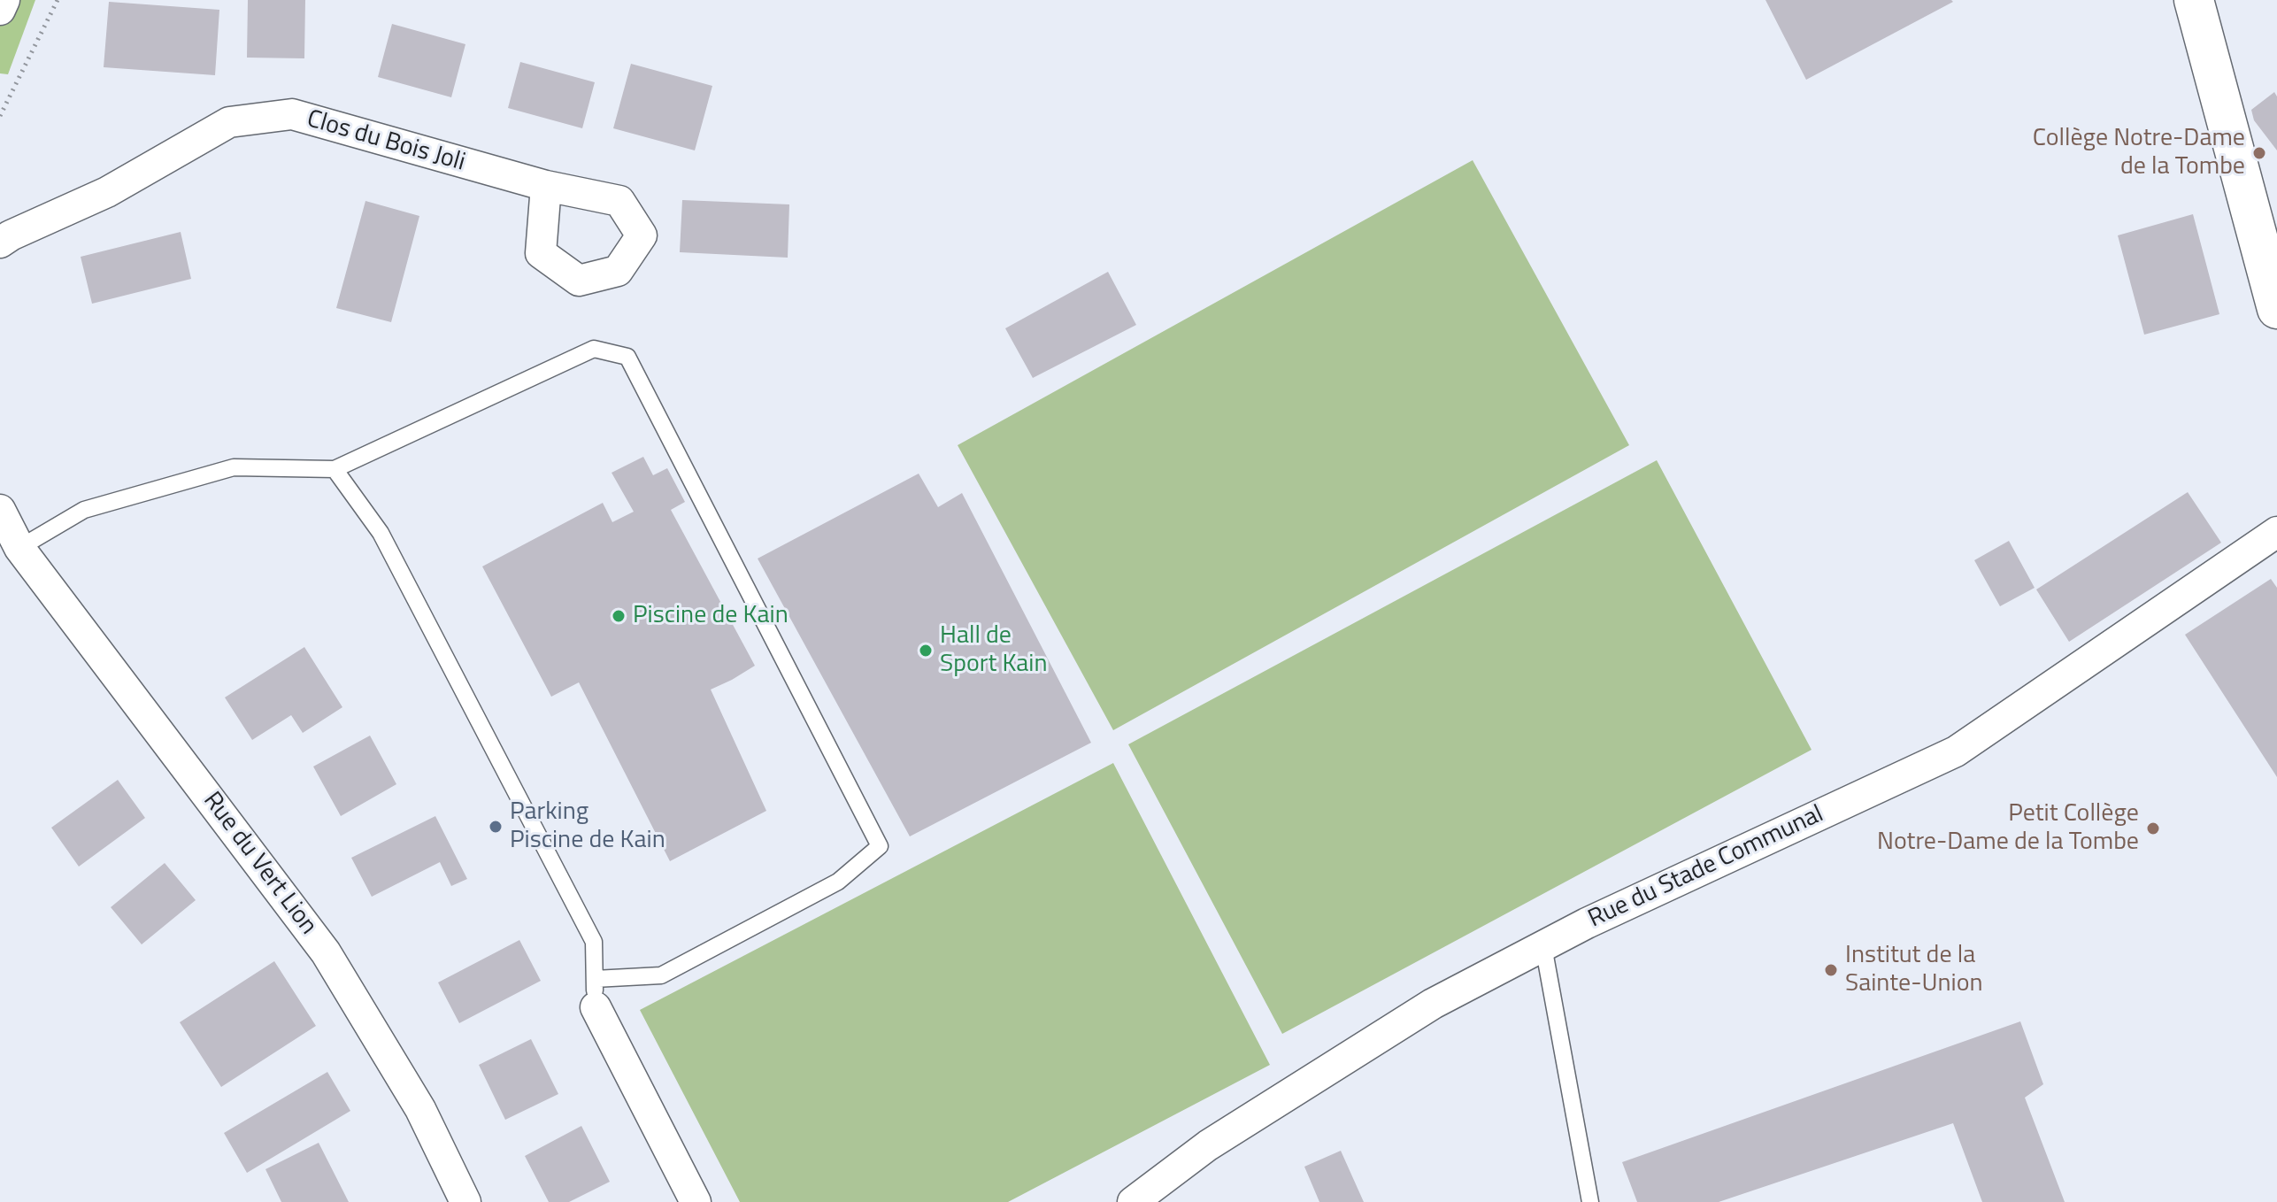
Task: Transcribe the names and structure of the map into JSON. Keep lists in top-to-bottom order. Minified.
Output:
{"streets":{"street":["Clos du Bois Joli","Rue du Vert Lion","Rue du Stade Communal"]},"places":["Collège Notre-Dame de la Tombe","Piscine de Kain","Hall de Sport Kain","Parking Piscine de Kain","Petit Collège Notre-Dame de la Tombe","Institut de la Sainte-Union"]}
